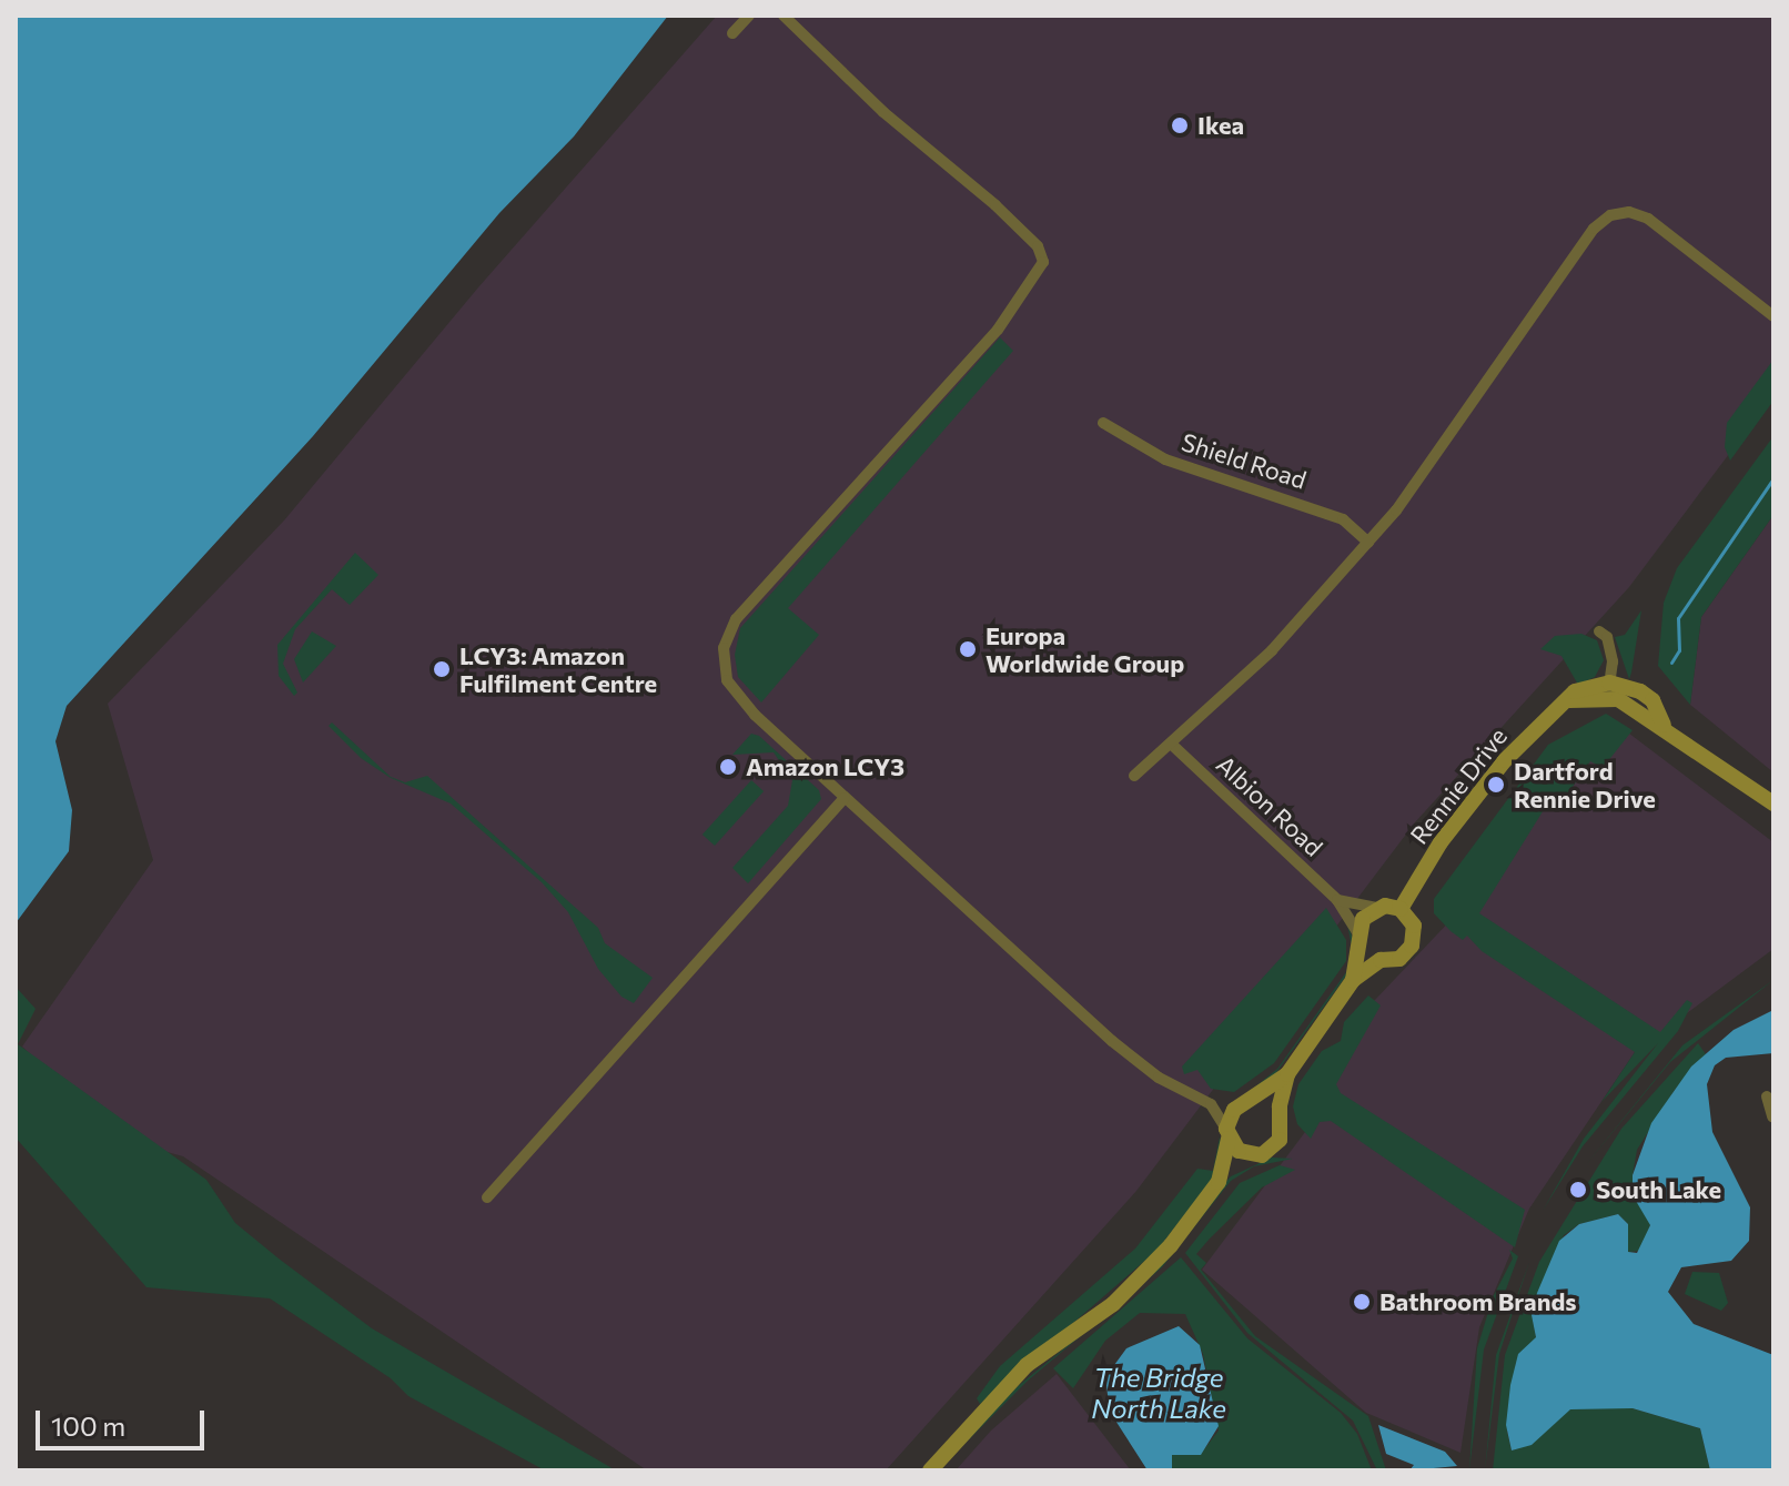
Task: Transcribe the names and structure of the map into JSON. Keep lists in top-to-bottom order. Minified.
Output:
{"streets":{"street":["Shield Road","Rennie Drive","Albion Road"]},"crossings":[["Rennie Drive","Albion Road"]],"water":["The Bridge North Lake"],"places":["Ikea","Europa Worldwide Group","LCY3: Amazon Fulfilment Centre","Amazon LCY3","Dartford Rennie Drive","South Lake","Bathroom Brands"],"scale_bar":"100 m"}
